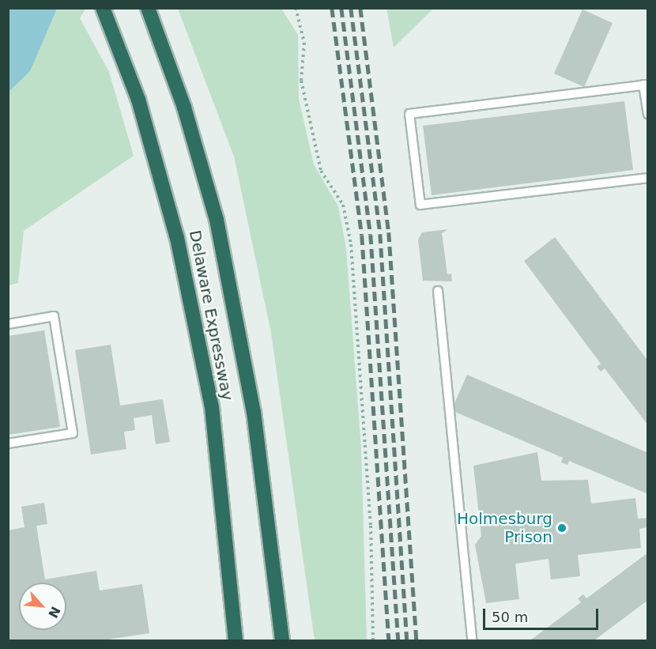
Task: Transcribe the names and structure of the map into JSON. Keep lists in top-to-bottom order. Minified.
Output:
{"streets":{"highway":["Delaware Expressway"]},"places":["Holmesburg Prison"],"scale_bar":"50 m","north":"bottom right"}
